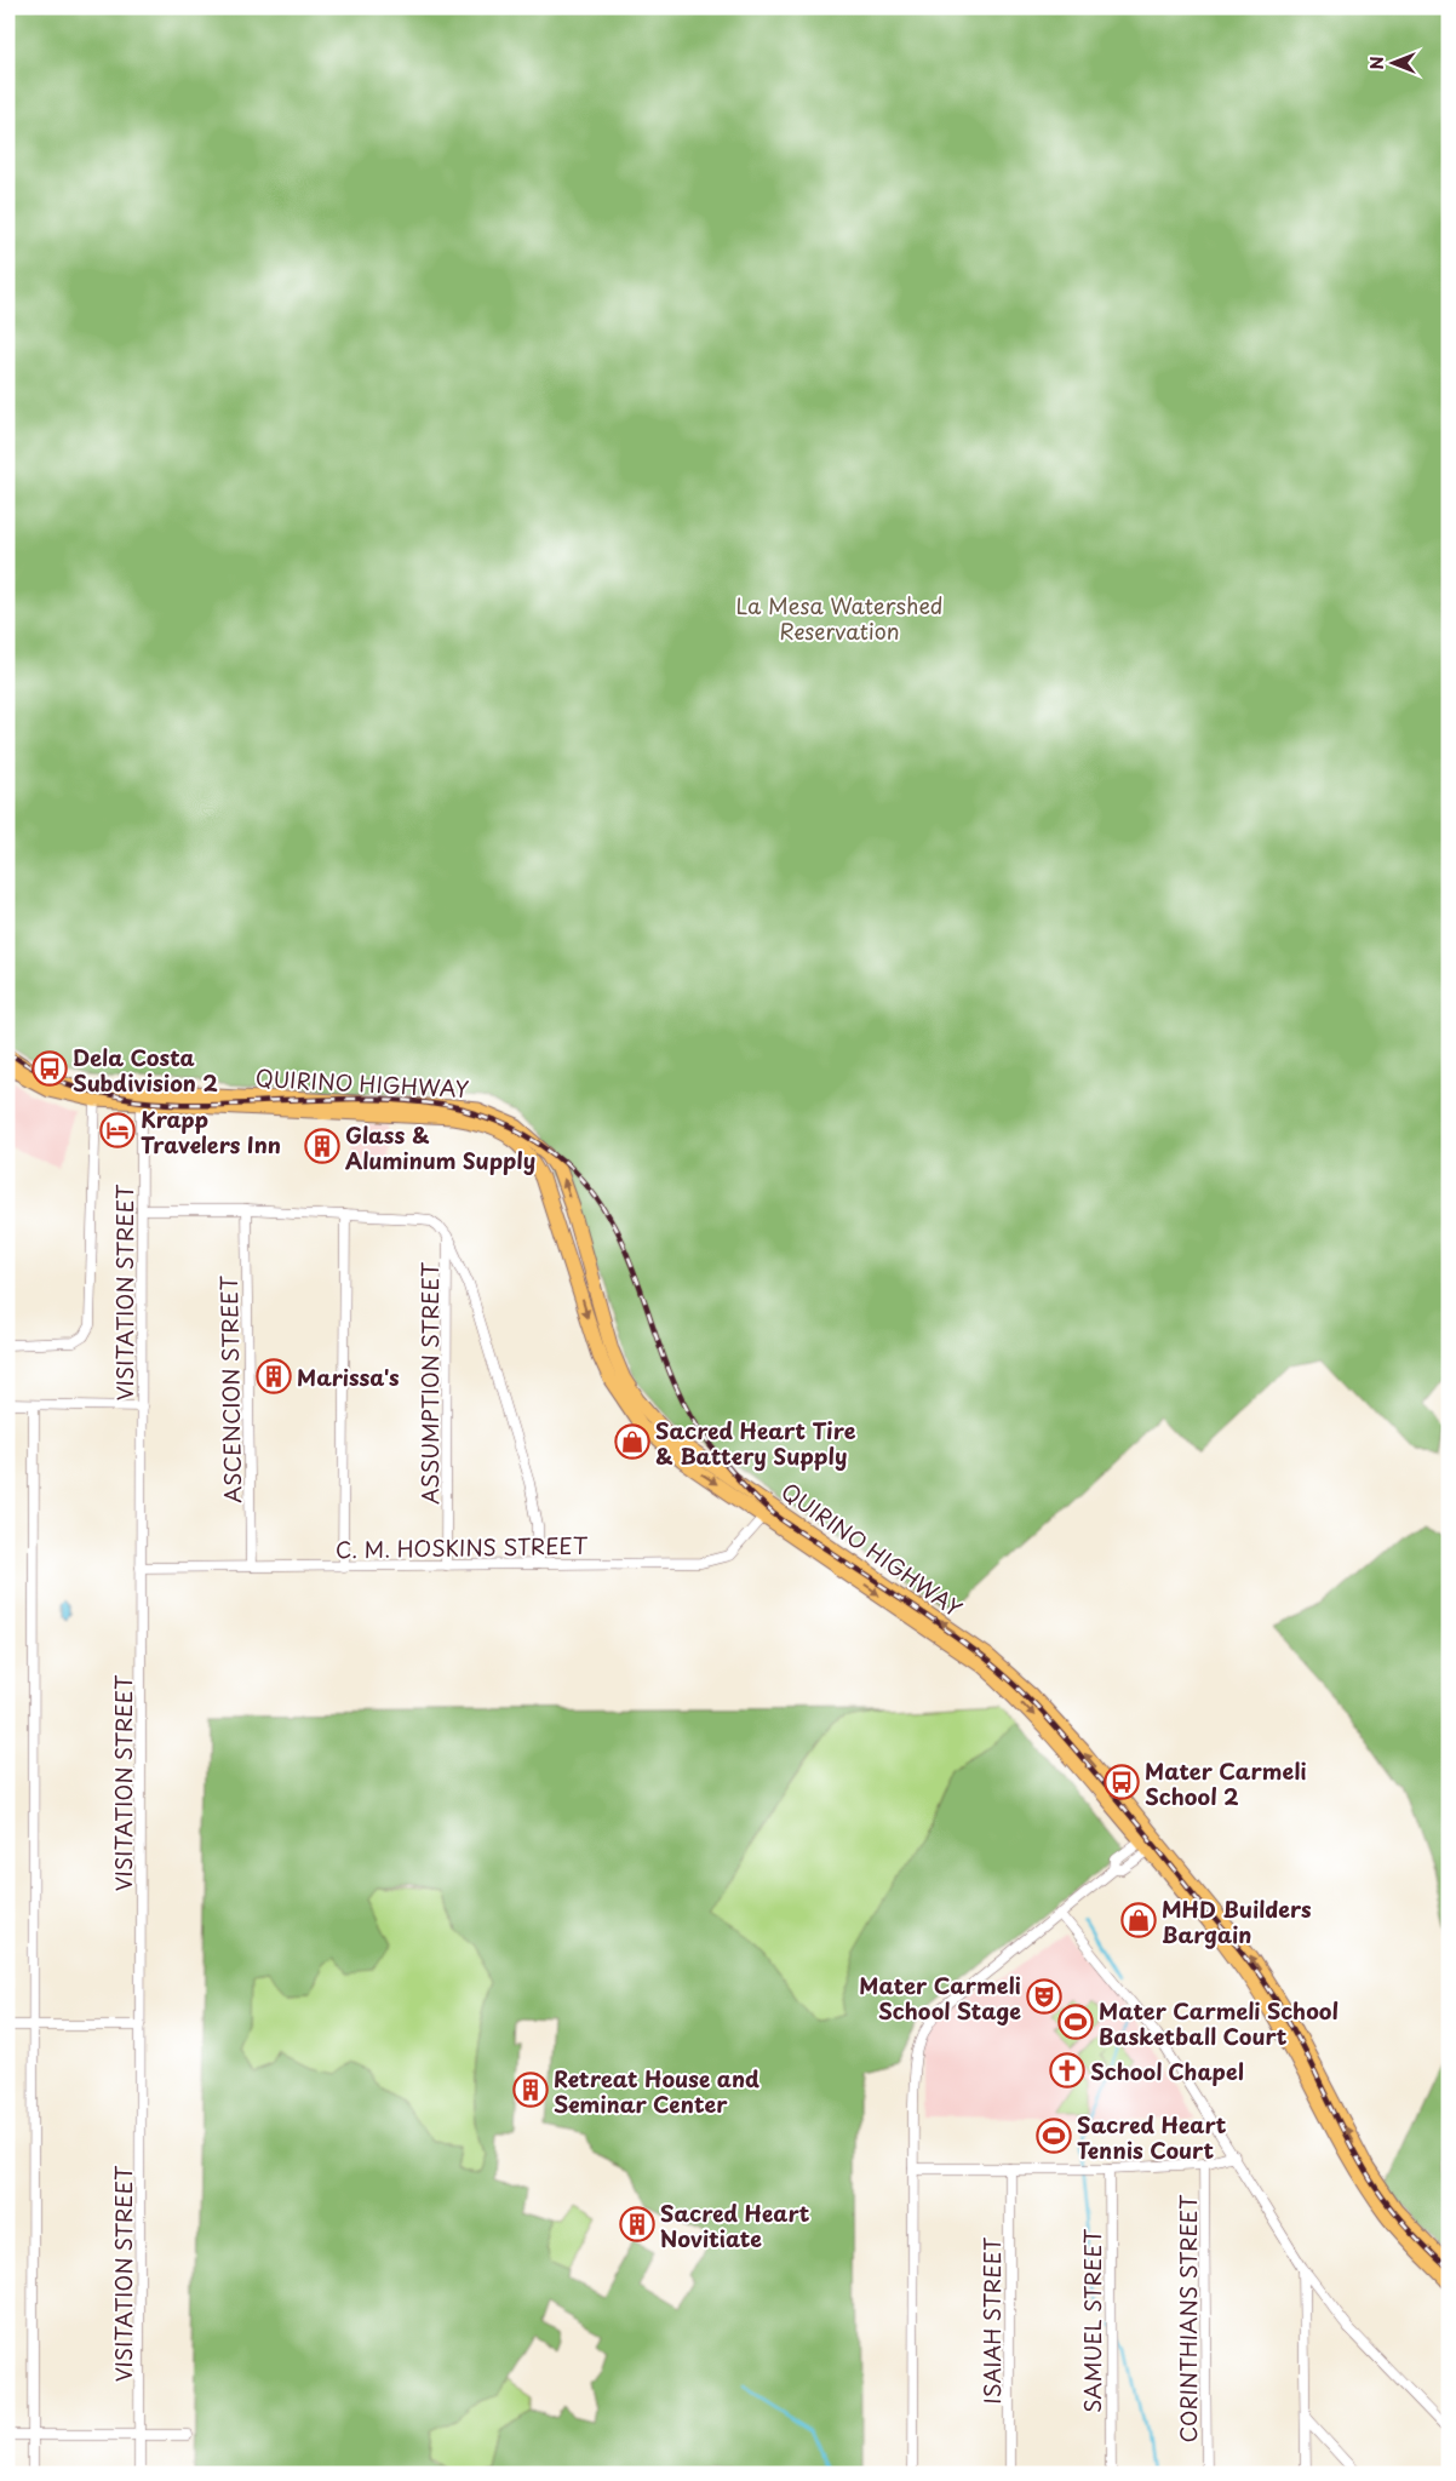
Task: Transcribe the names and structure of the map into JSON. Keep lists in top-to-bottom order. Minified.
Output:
{"streets":{"main road":["QUIRINO HIGHWAY"],"street":["VISITATION STREET","ASSUMPTION STREET","ASCENCION STREET","C. M. HOSKINS STREET","CORINTHIANS STREET","ISAIAH STREET","SAMUEL STREET"]},"crossings":[["QUIRINO HIGHWAY","VISITATION STREET"],["QUIRINO HIGHWAY","C. M. HOSKINS STREET"],["VISITATION STREET","C. M. HOSKINS STREET"],["ASSUMPTION STREET","C. M. HOSKINS STREET"],["ASCENCION STREET","C. M. HOSKINS STREET"]],"parks":["La Mesa Watershed Reservation"],"places":{"bus stop":["Dela Costa Subdivision 2","Mater Carmeli School 2"],"hotel":["Krapp Travelers Inn"],"building":["Glass & Aluminum Supply","Marissa's","Retreat House and Seminar Center","Sacred Heart Novitiate"],"shop":["Sacred Heart Tire & Battery Supply","MHD Builders Bargain"],"theatre":["Mater Carmeli School Stage"],"sports":["Mater Carmeli School Basketball Court","Sacred Heart Tennis Court"],"church":["School Chapel"]},"north":"left"}
